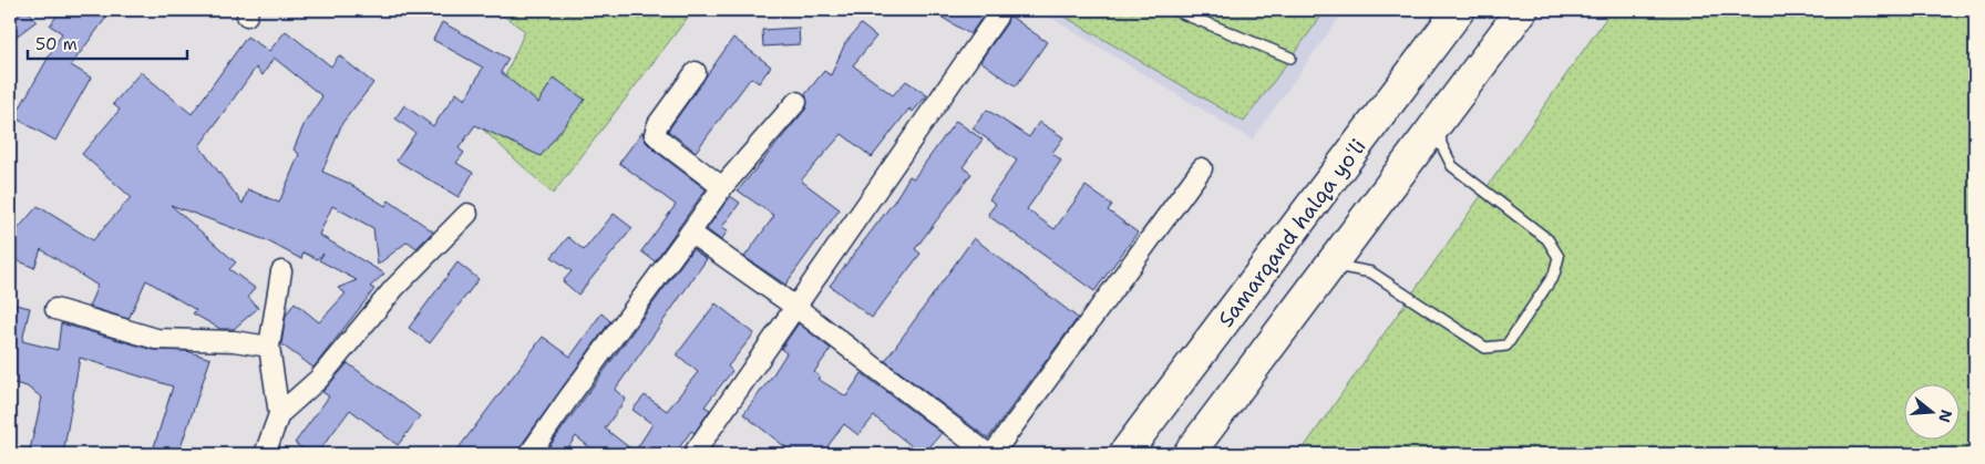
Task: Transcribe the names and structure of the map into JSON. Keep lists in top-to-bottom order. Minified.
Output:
{"streets":{"highway":["Samarqand halqa yoʻli"]},"scale_bar":"50 m","north":"right"}
